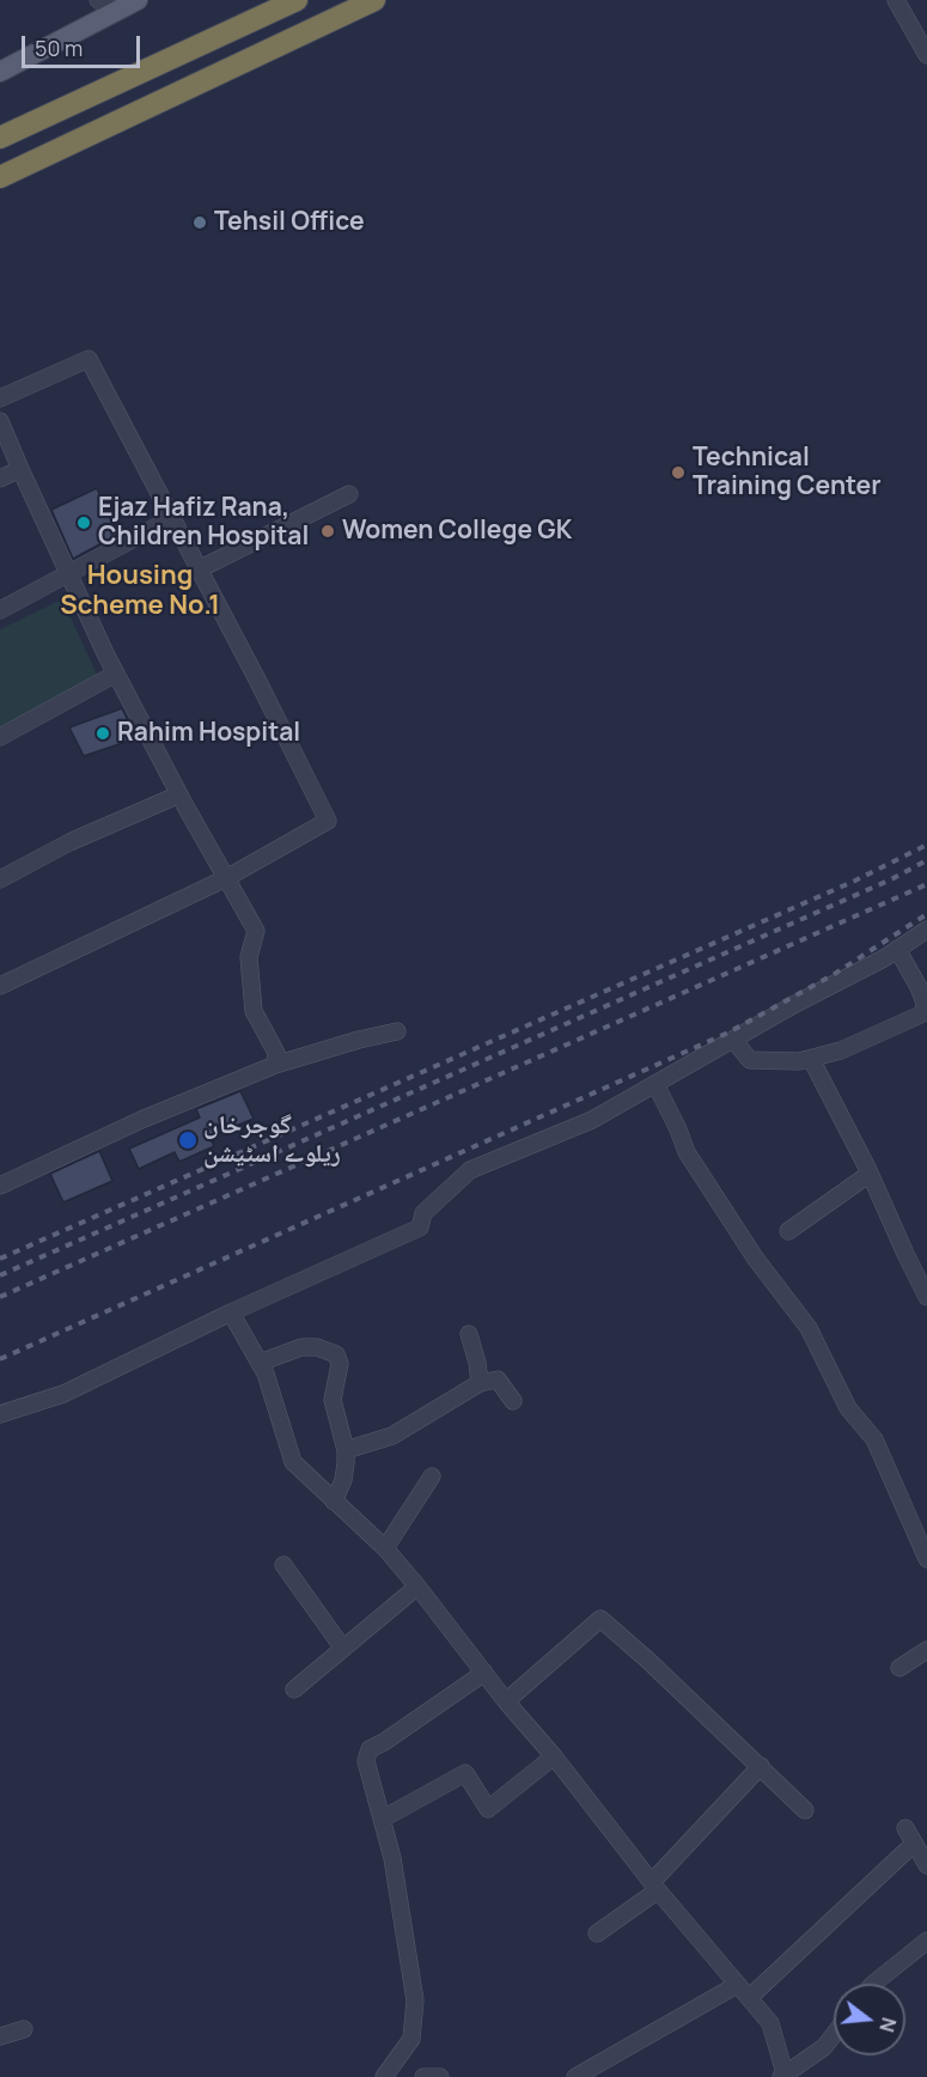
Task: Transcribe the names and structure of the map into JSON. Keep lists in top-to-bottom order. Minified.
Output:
{"districts":["Housing Scheme No.1"],"places":["Tehsil Office","Technical Training Center","Ejaz Hafiz Rana, Children Hospital","Women College GK","Rahim Hospital","گوجرخان ریلوے اسٹیشن"],"scale_bar":"50 m","north":"right"}
